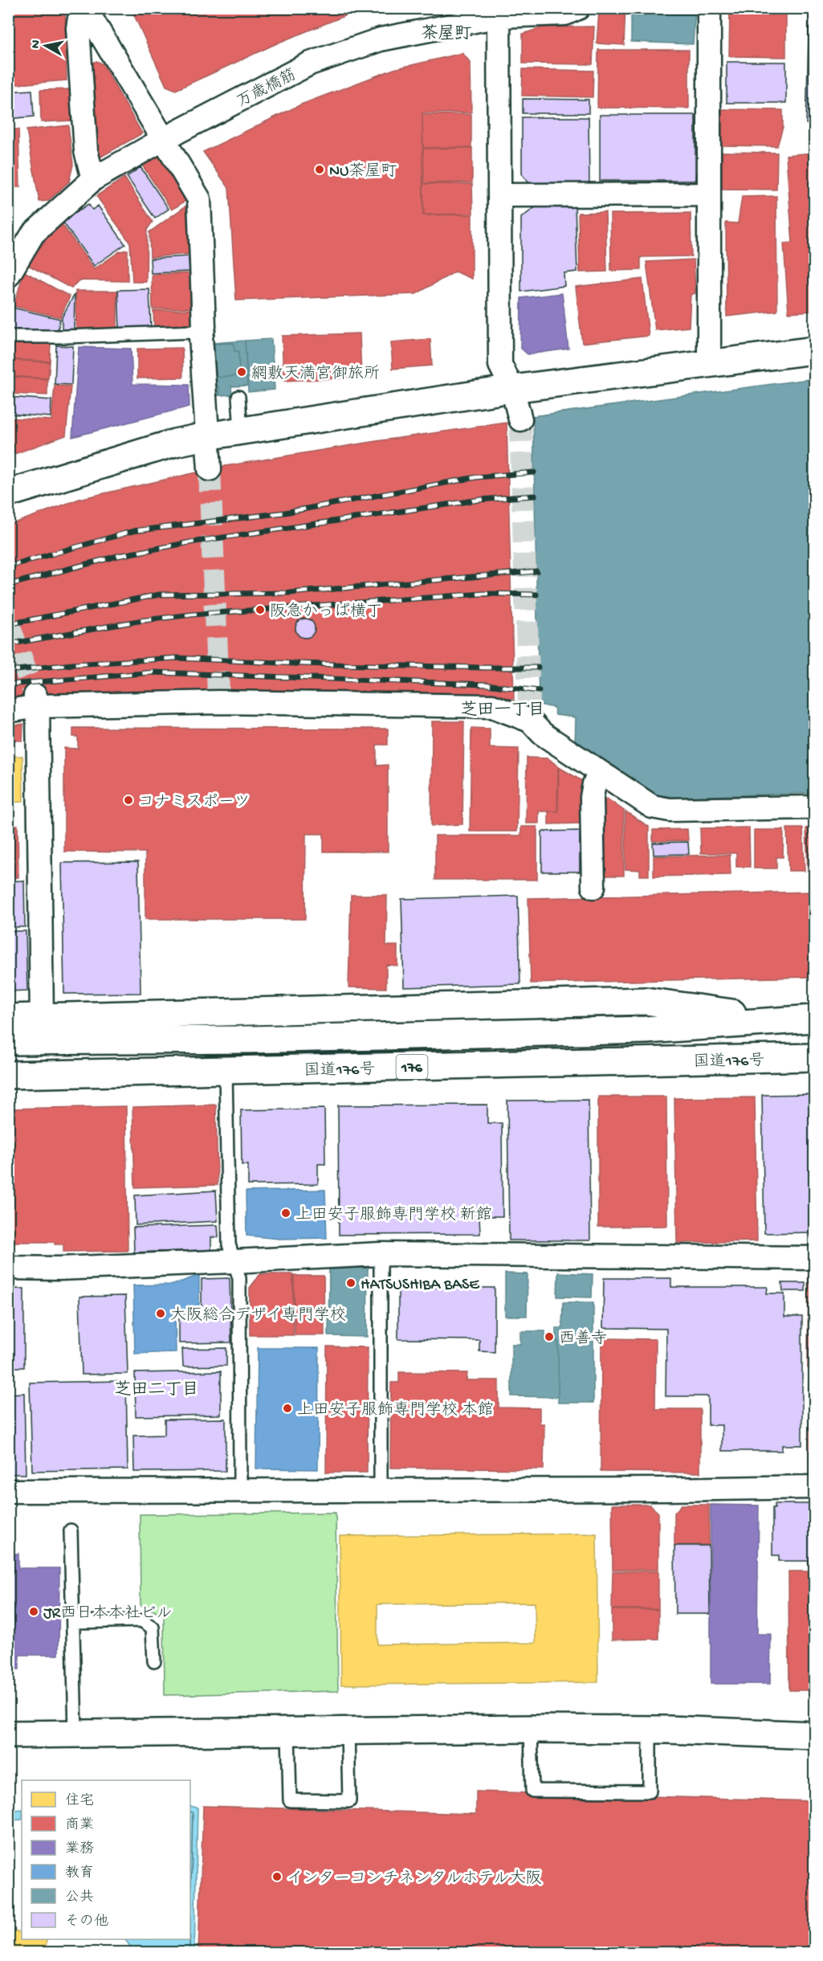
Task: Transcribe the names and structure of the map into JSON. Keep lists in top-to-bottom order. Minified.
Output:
{"streets":{"main road":["国道176号","176"],"street":["万歳橋筋"]},"districts":["茶屋町","芝田一丁目","芝田二丁目"],"places":["NU茶屋町","網敷天満宮御旅所","阪急かっぱ横丁","コナミスポーツ","上田安子服飾専門学校 新館","HATSUSHIBA BASE","大阪総合デザイ専門学校","西善寺","上田安子服飾専門学校 本館","JR西日本本社ビル","インターコンチネンタルホテル大阪"],"legend":["住宅","商業","業務","教育","公共","その他"],"north":"left"}
